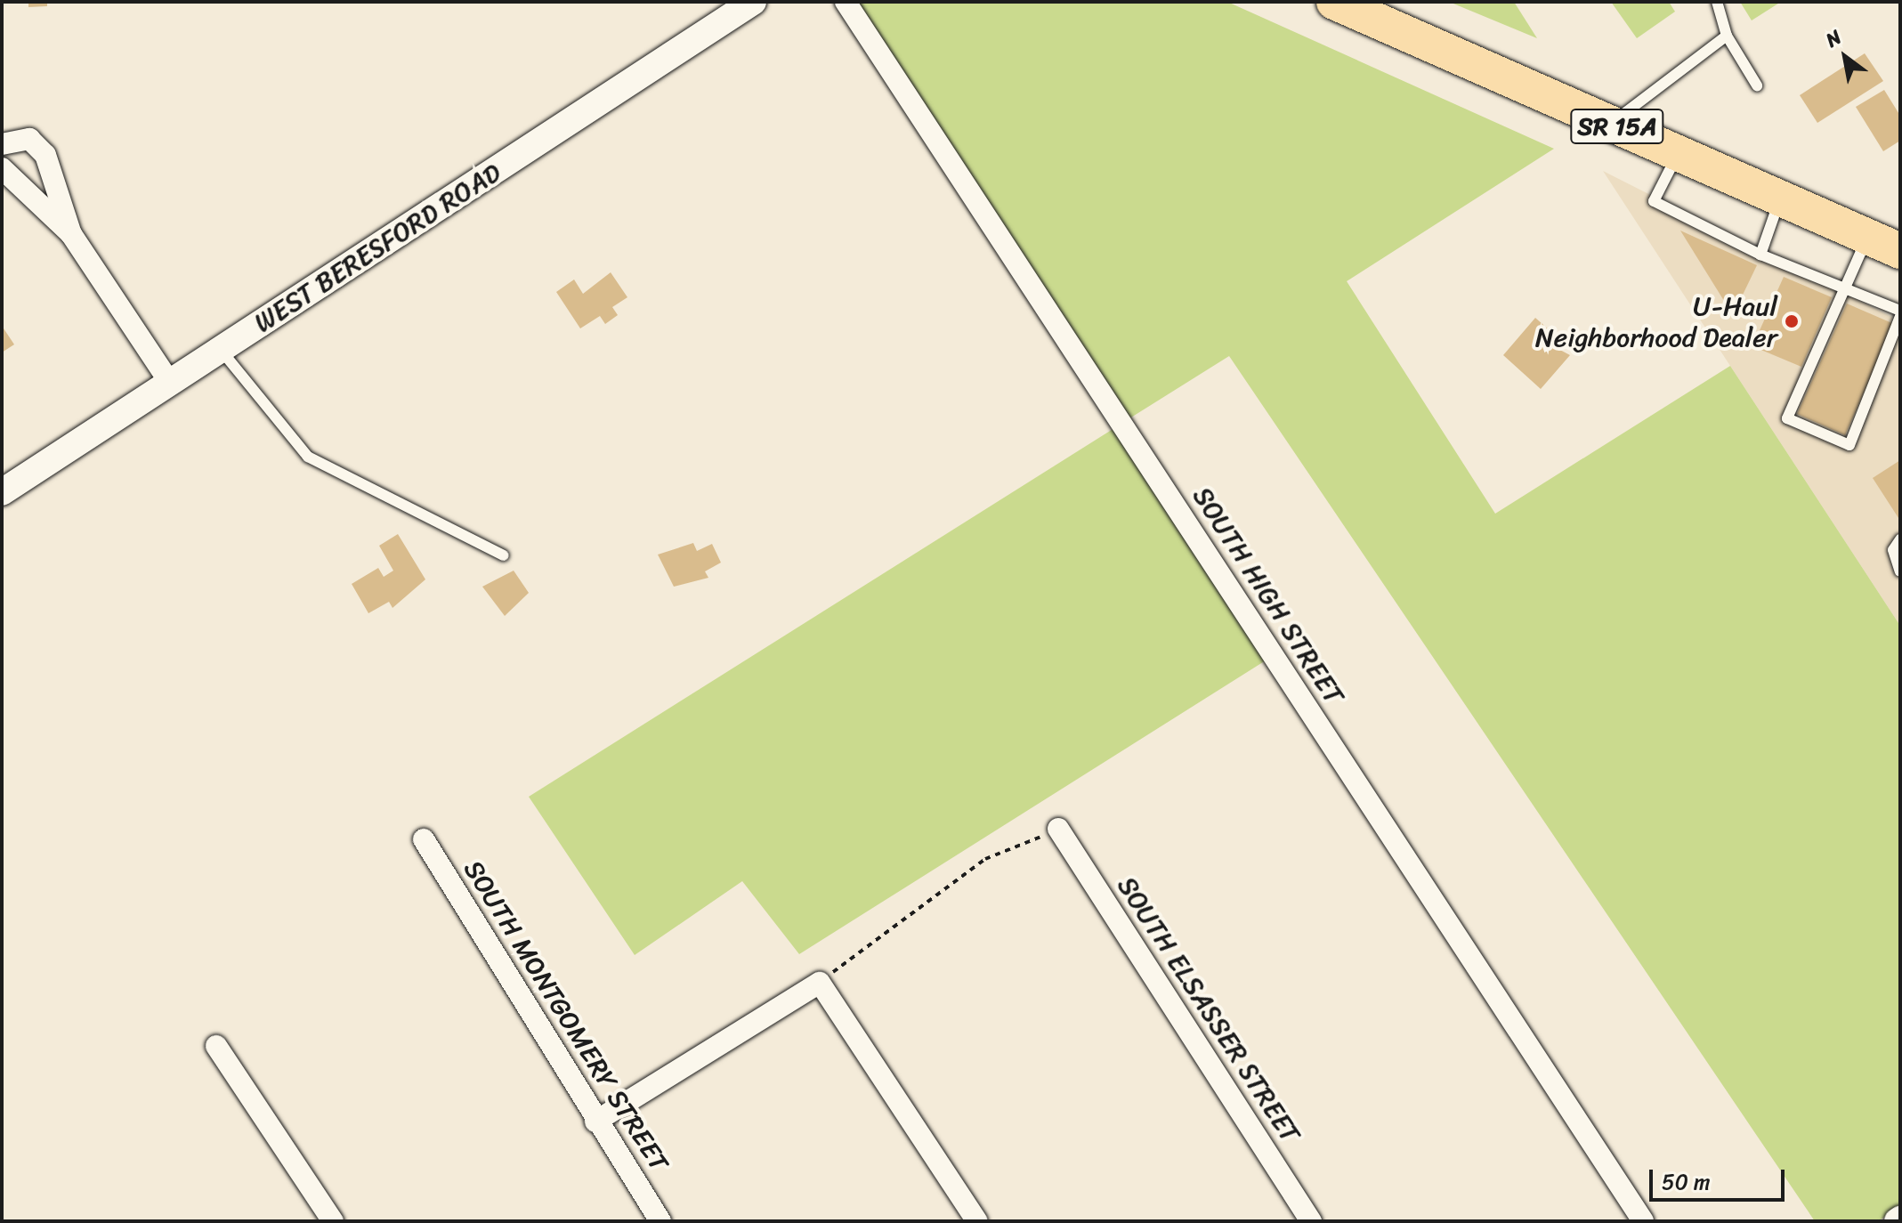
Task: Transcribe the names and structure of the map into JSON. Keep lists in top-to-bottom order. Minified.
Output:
{"streets":{"highway":["SR 15A"],"street":["WEST BERESFORD ROAD","SOUTH HIGH STREET","SOUTH ELSASSER STREET","SOUTH MONTGOMERY STREET"]},"places":["U-Haul Neighborhood Dealer"],"scale_bar":"50 m","north":"top left"}
